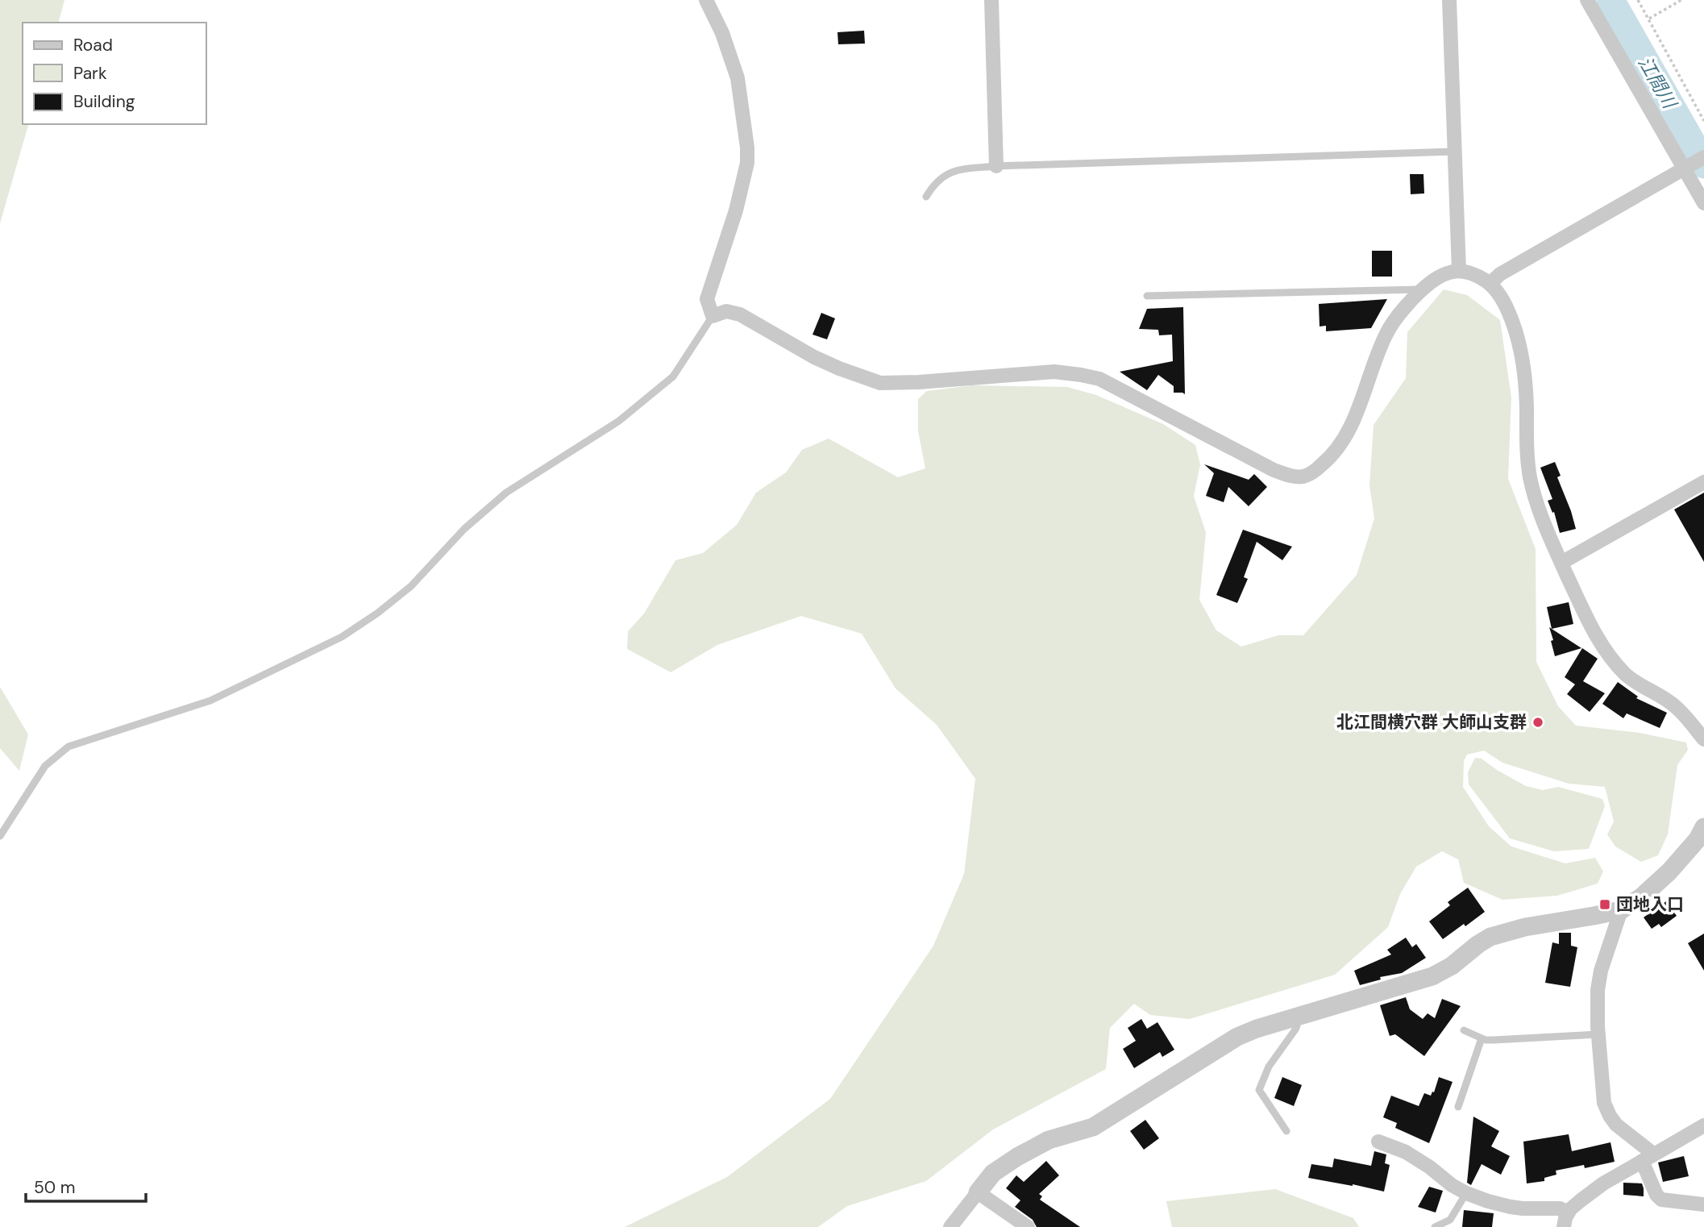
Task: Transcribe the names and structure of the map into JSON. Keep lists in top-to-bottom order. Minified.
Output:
{"water":["江間川"],"places":{"other":["北江間横穴群 大師山支群"],"transit":["団地入口"]},"legend":["Road","Park","Building"],"scale_bar":"50 m"}
